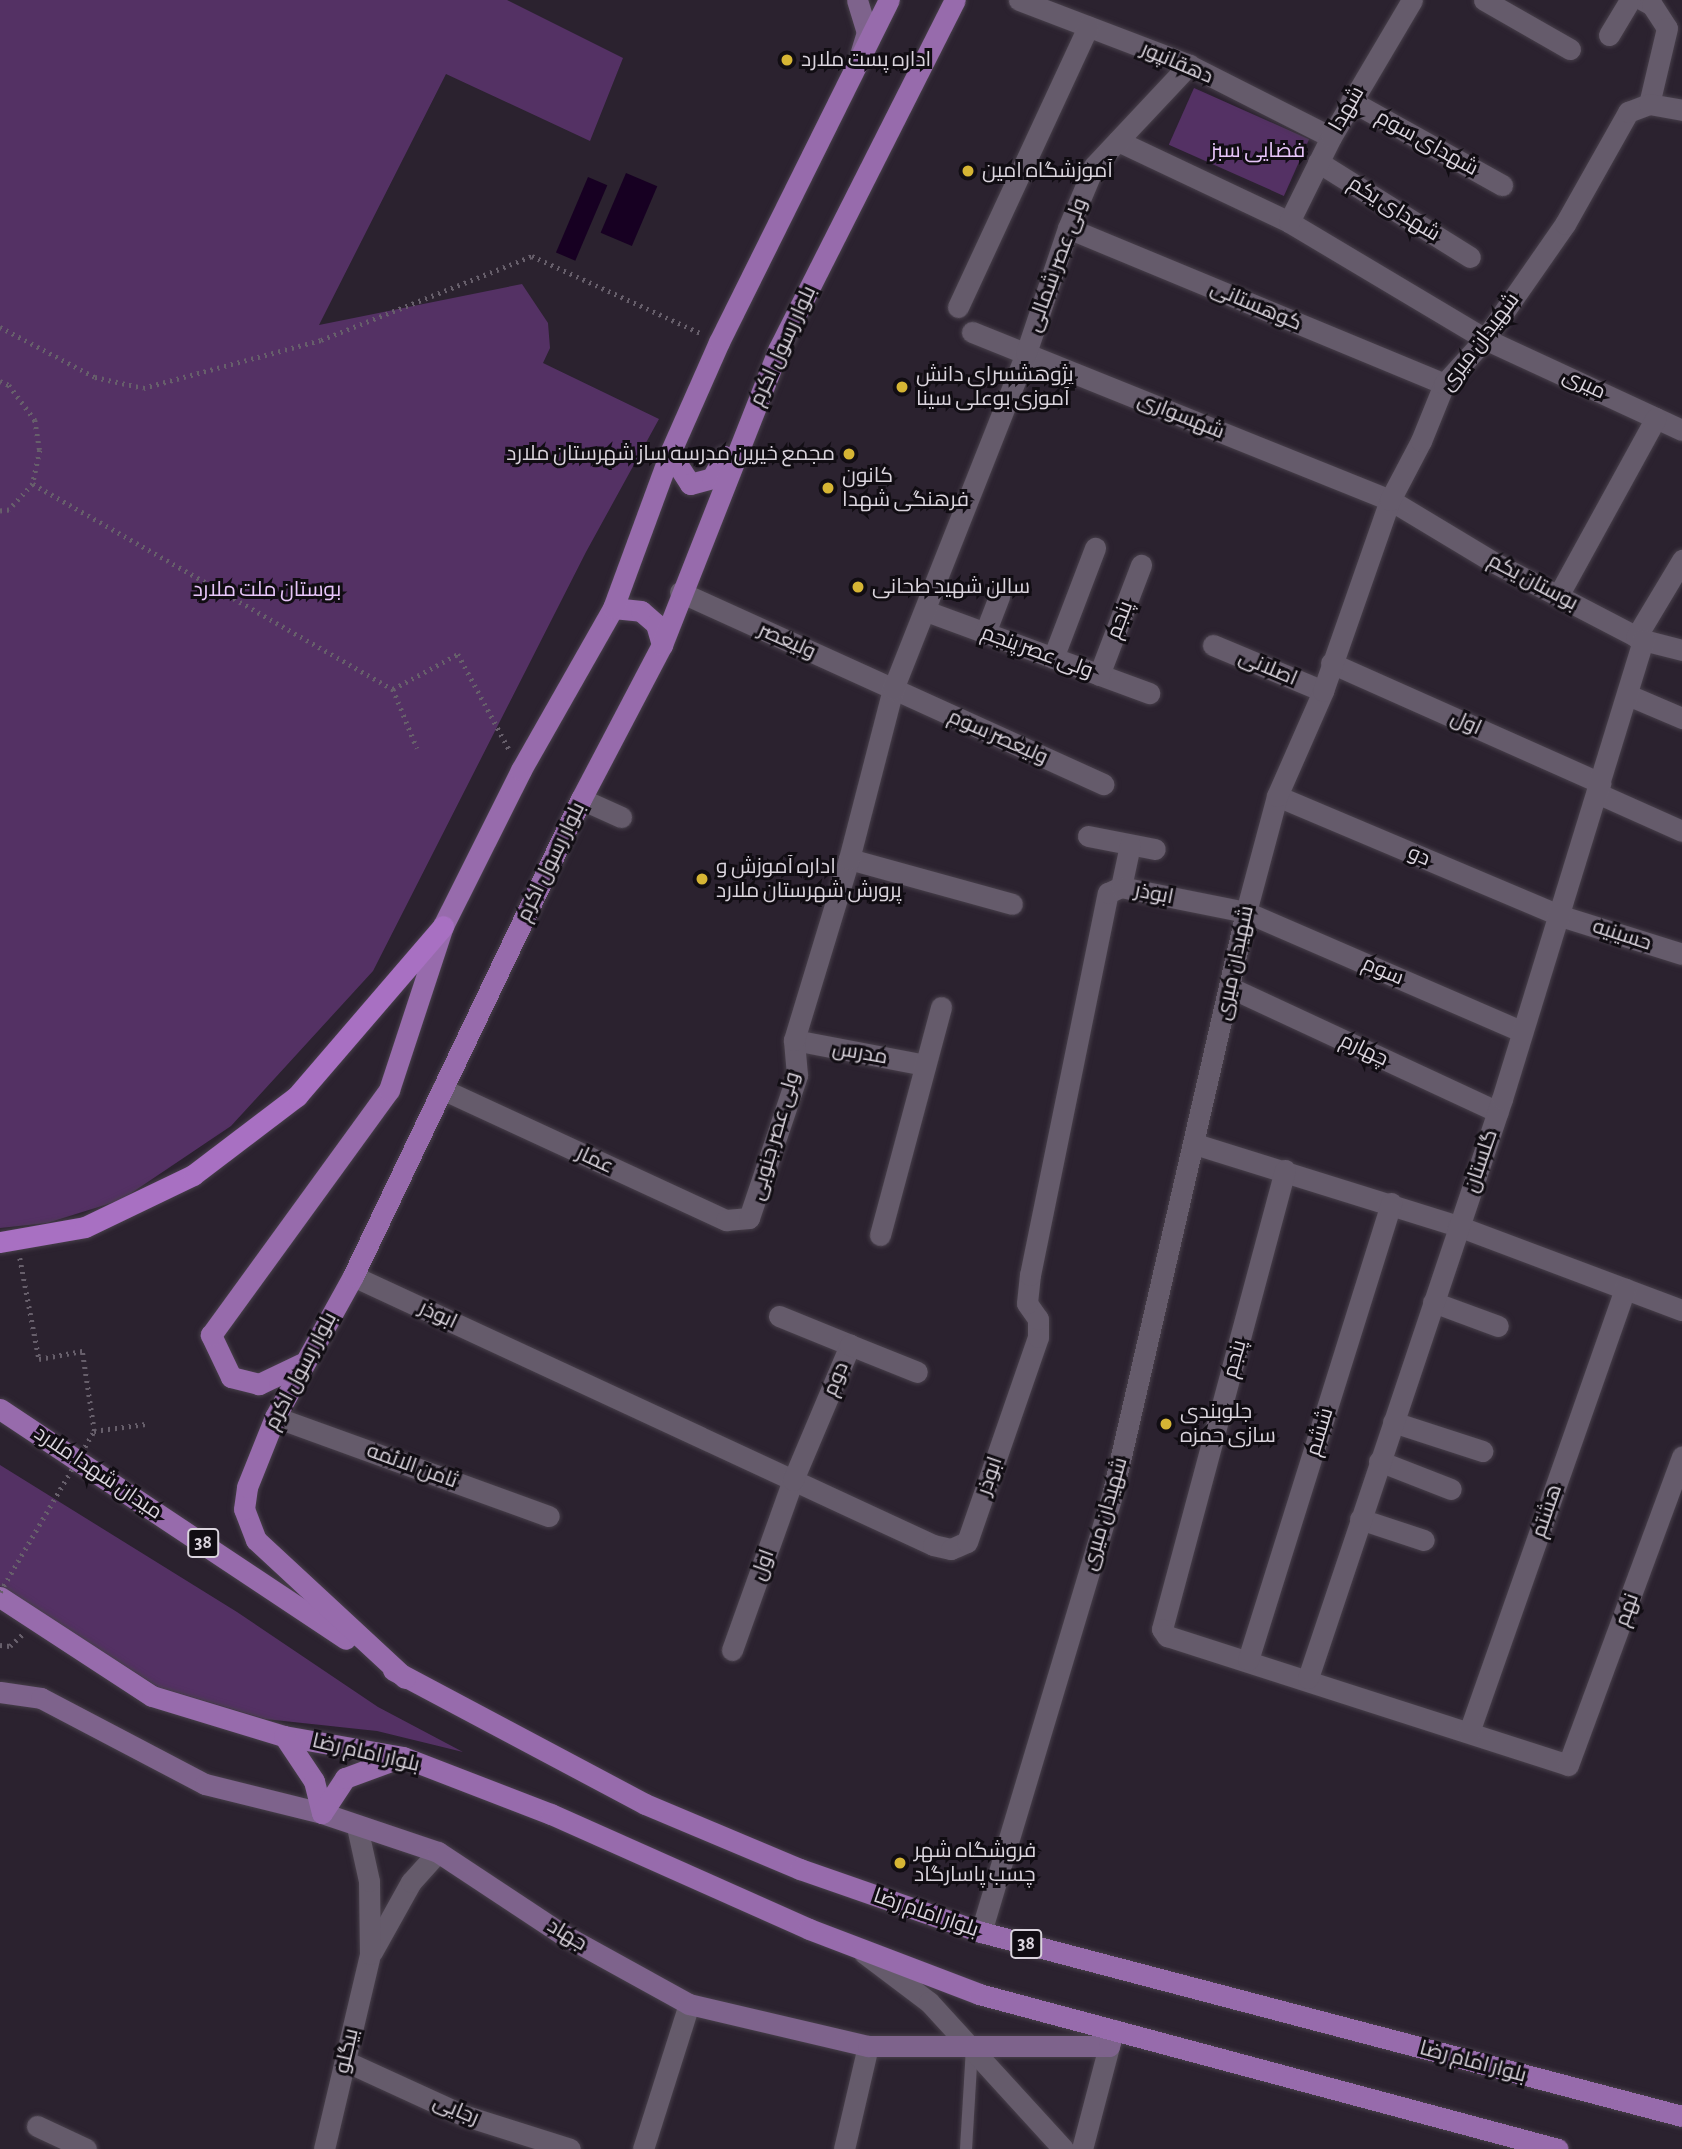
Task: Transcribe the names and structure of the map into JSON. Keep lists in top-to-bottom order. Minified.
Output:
{"streets":{"main road":["بلوار رسول اکرم","میدان شهدا ملارد","38","بلوار امام رضا","جهاد"],"street":["دهقانپور","شهدا","شهدای سوم","شهدای یکم","ولی عصر شمالی","کوهستانی","شهیدان میری","میری","شهسواری","بوستان یکم","پنجم","ولیعصر","ولی عصر پنجم","اصلانی","اول","ولیعصر سوم","دو","ابوذر","حسینیه","سوم","چهارم","مدرس","ولی عصر جنوبی","عمار","گلستان","دوم","ششم","ثامن الائمه","هشتم","نهم","بیگلو","رجایی"]},"crossings":[["دهقانپور","شهدا"],["دهقانپور","ولی عصر شمالی"],["شهدا","شهدای سوم"],["شهدا","شهدای یکم"],["ولی عصر شمالی","کوهستانی"],["ولی عصر شمالی","شهسواری"],["ولی عصر شمالی","ولیعصر"],["ولی عصر شمالی","ولی عصر پنجم"],["ولی عصر شمالی","ولیعصر سوم"],["ولی عصر شمالی","ولی عصر جنوبی"],["کوهستانی","شهیدان میری"],["شهیدان میری","میری"],["شهیدان میری","شهسواری"],["شهیدان میری","بوستان یکم"],["شهیدان میری","اصلانی"],["شهیدان میری","اول"],["شهیدان میری","دو"],["شهیدان میری","ابوذر"],["شهیدان میری","سوم"],["شهیدان میری","چهارم"],["شهیدان میری","بلوار امام رضا"],["بلوار رسول اکرم","ولیعصر"],["بلوار رسول اکرم","ابوذر"],["بلوار رسول اکرم","عمار"],["بلوار رسول اکرم","ثامن الائمه"],["بلوار رسول اکرم","میدان شهدا ملارد"],["بلوار رسول اکرم","بلوار امام رضا"],["شهسواری","بوستان یکم"],["بوستان یکم","گلستان"],["پنجم","ولی عصر پنجم"],["پنجم","ششم"],["ولیعصر","ولیعصر سوم"],["ولیعصر","ولی عصر جنوبی"],["اول","ابوذر"],["اول","گلستان"],["اول","دوم"],["ولیعصر سوم","ولی عصر جنوبی"],["دو","حسینیه"],["دو","گلستان"],["ابوذر","سوم"],["ابوذر","دوم"],["حسینیه","گلستان"],["سوم","گلستان"],["چهارم","گلستان"],["مدرس","ولی عصر جنوبی"],["ولی عصر جنوبی","عمار"],["میدان شهدا ملارد","بلوار امام رضا"],["هشتم","نهم"],["بلوار امام رضا","جهاد"],["بیگلو","رجایی"]],"parks":["فضایی سبز","بوستان ملت ملارد"],"places":["اداره پست ملارد","آموزشگاه امین","پژوهشسرای دانش آموزی بوعلی سینا","مجمع خیرین مدرسه ساز شهرستان ملارد","کانون فرهنگی شهدا","سالن شهید طحانی","اداره آموزش و پرورش شهرستان ملارد","جلوبندی سازی حمزه","فروشگاه شهر چسب پاسارگاد"]}
